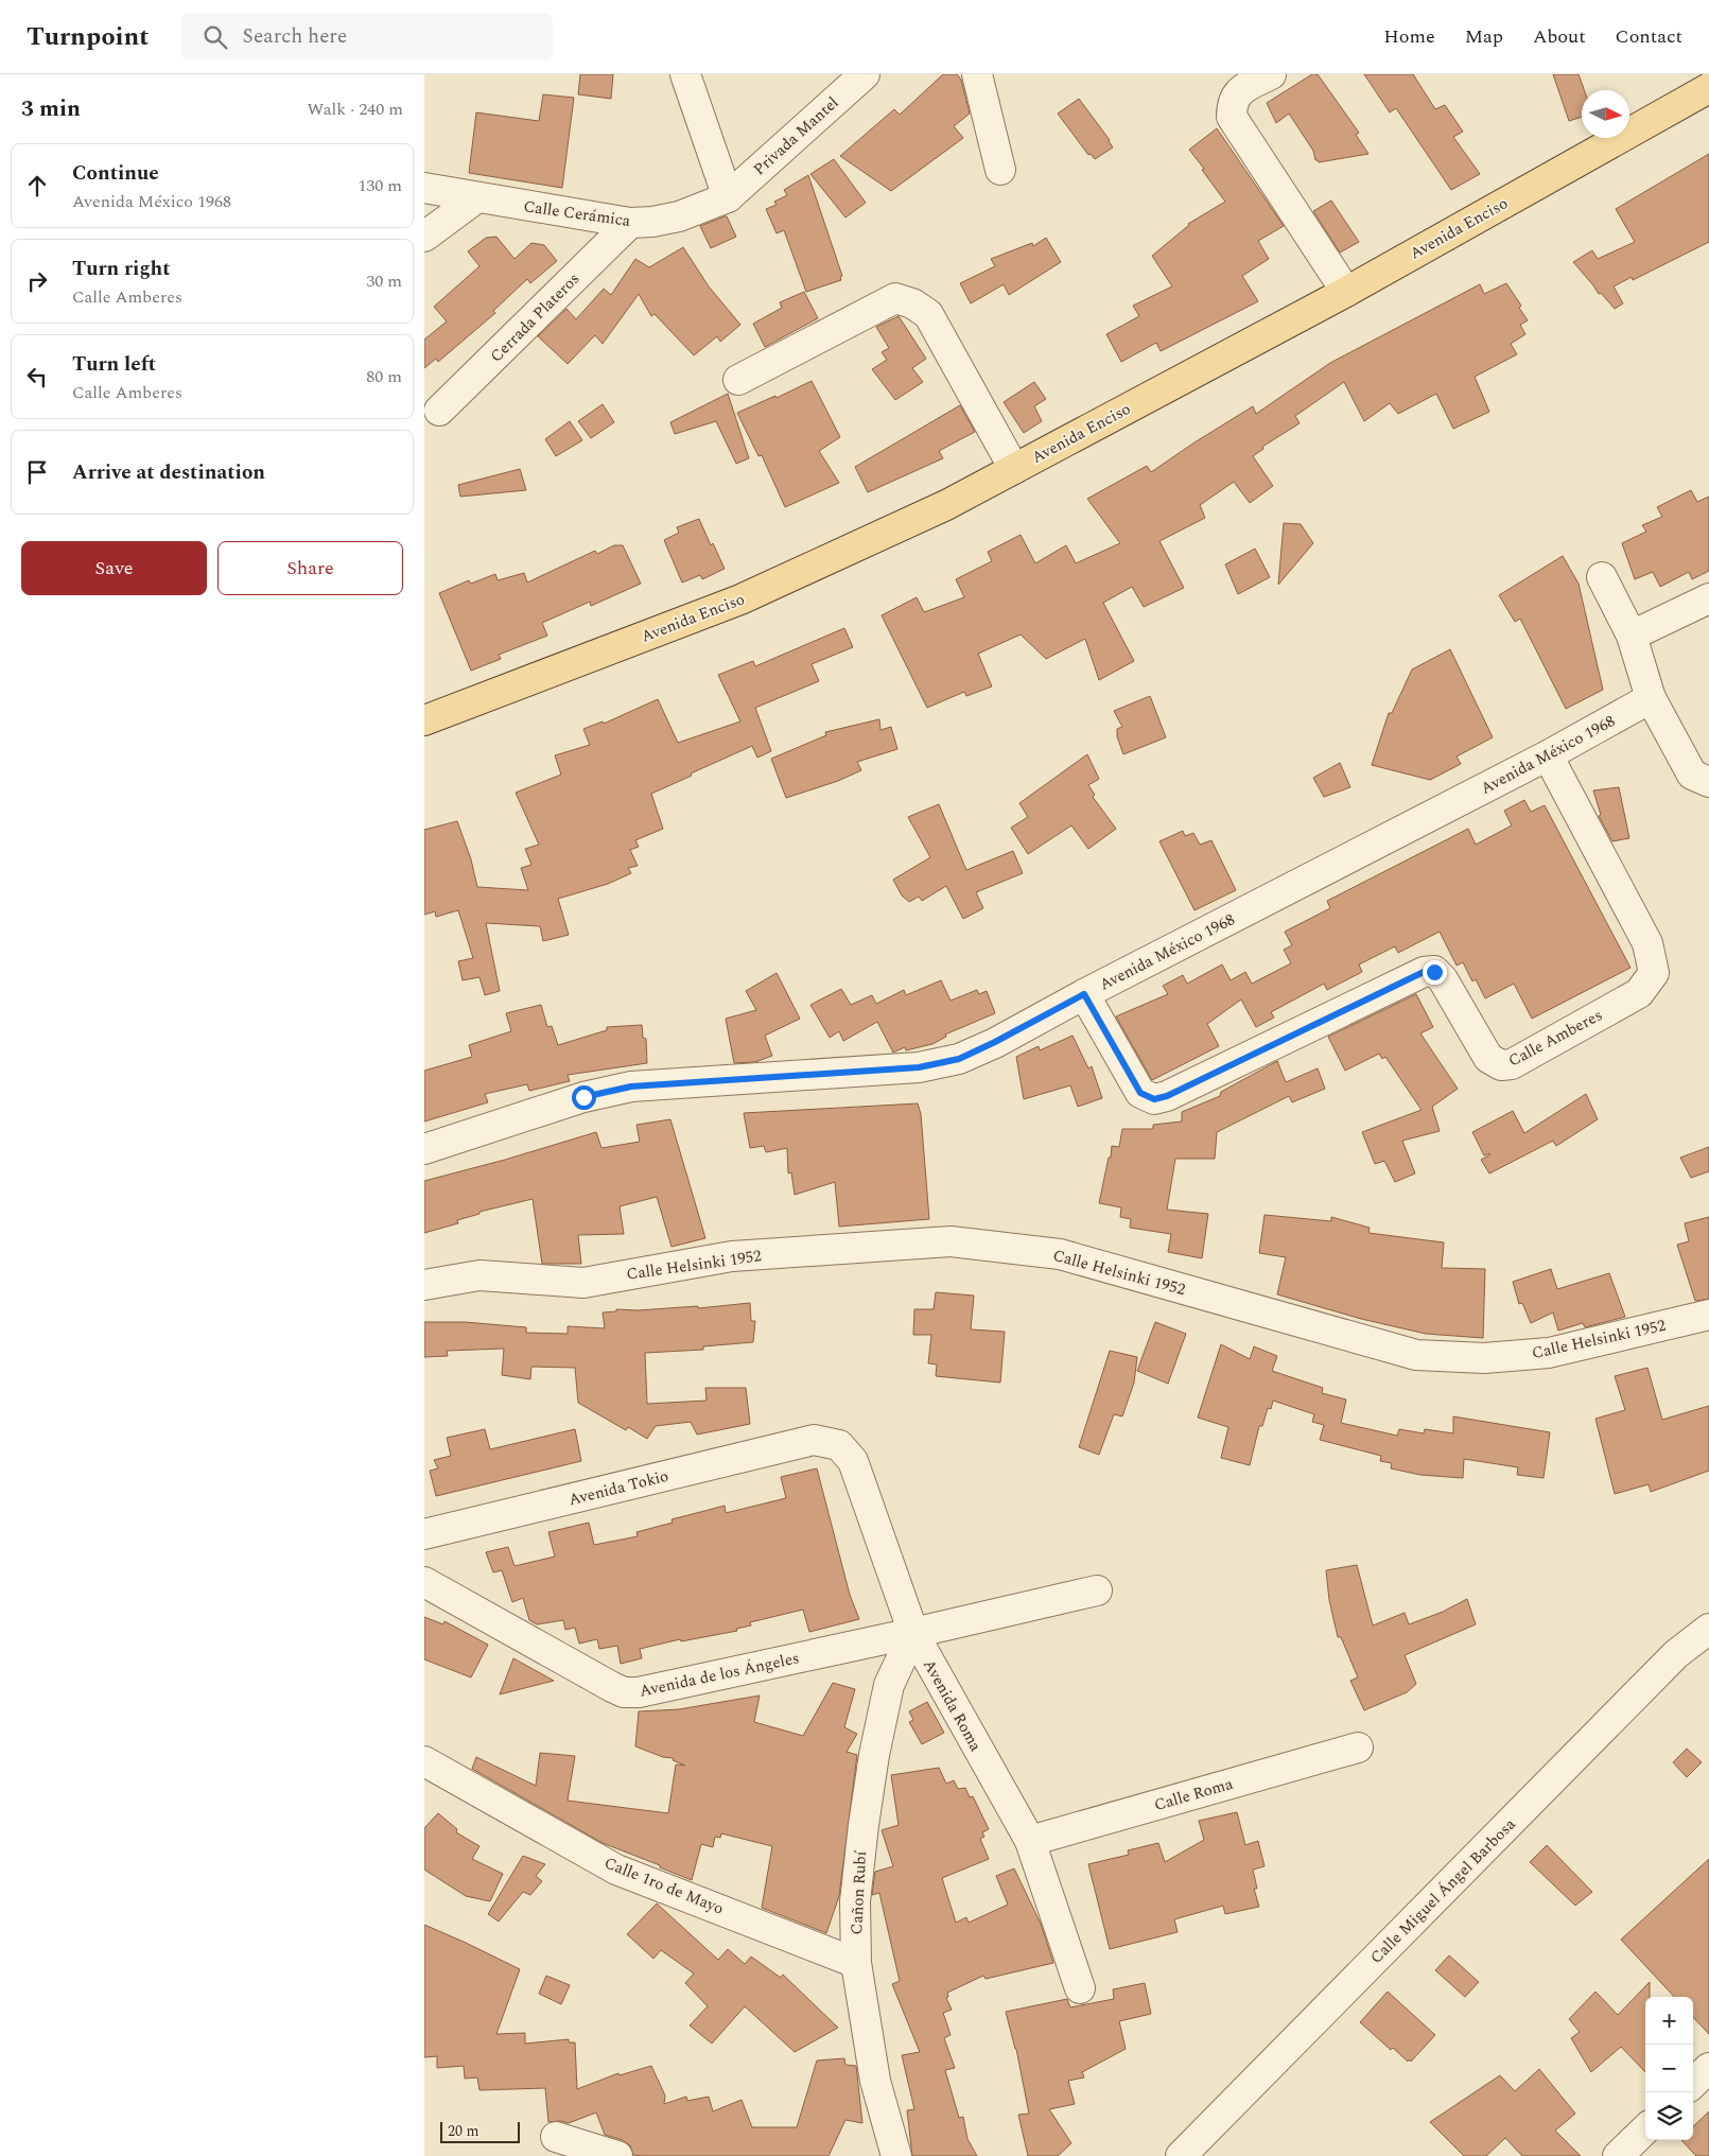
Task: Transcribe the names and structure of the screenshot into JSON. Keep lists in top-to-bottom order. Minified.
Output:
{"streets":{"main road":["Avenida Enciso"],"street":["Privada Mantel","Calle Cerámica","Cerrada Plateros","Avenida México 1968","Calle Amberes","Calle Helsinki 1952","Avenida Tokio","Avenida de los Ángeles","Avenida Roma","Calle Roma","Calle 1ro de Mayo","Calle Miguel Ángel Barbosa","Cañon Rubí"]},"crossings":[["Privada Mantel","Calle Cerámica"],["Calle Cerámica","Cerrada Plateros"],["Avenida México 1968","Calle Amberes"],["Avenida Tokio","Avenida Roma"],["Avenida de los Ángeles","Avenida Roma"],["Avenida de los Ángeles","Cañon Rubí"],["Avenida Roma","Calle Roma"],["Avenida Roma","Cañon Rubí"],["Calle 1ro de Mayo","Cañon Rubí"]],"scale_bar":"20 m","north":"right","page":{"header":"Turnpoint","search":"Search here","nav":["Home","Map","About","Contact"],"heading":["3 min","Walk · 240 m"],"list":[["Continue","Avenida México 1968","130 m"],["Turn right","Calle Amberes","30 m"],["Turn left","Calle Amberes","80 m"],"Arrive at destination"],"buttons":["Save","Share"],"map_buttons":["+","−"],"scale":"20 m"}}
